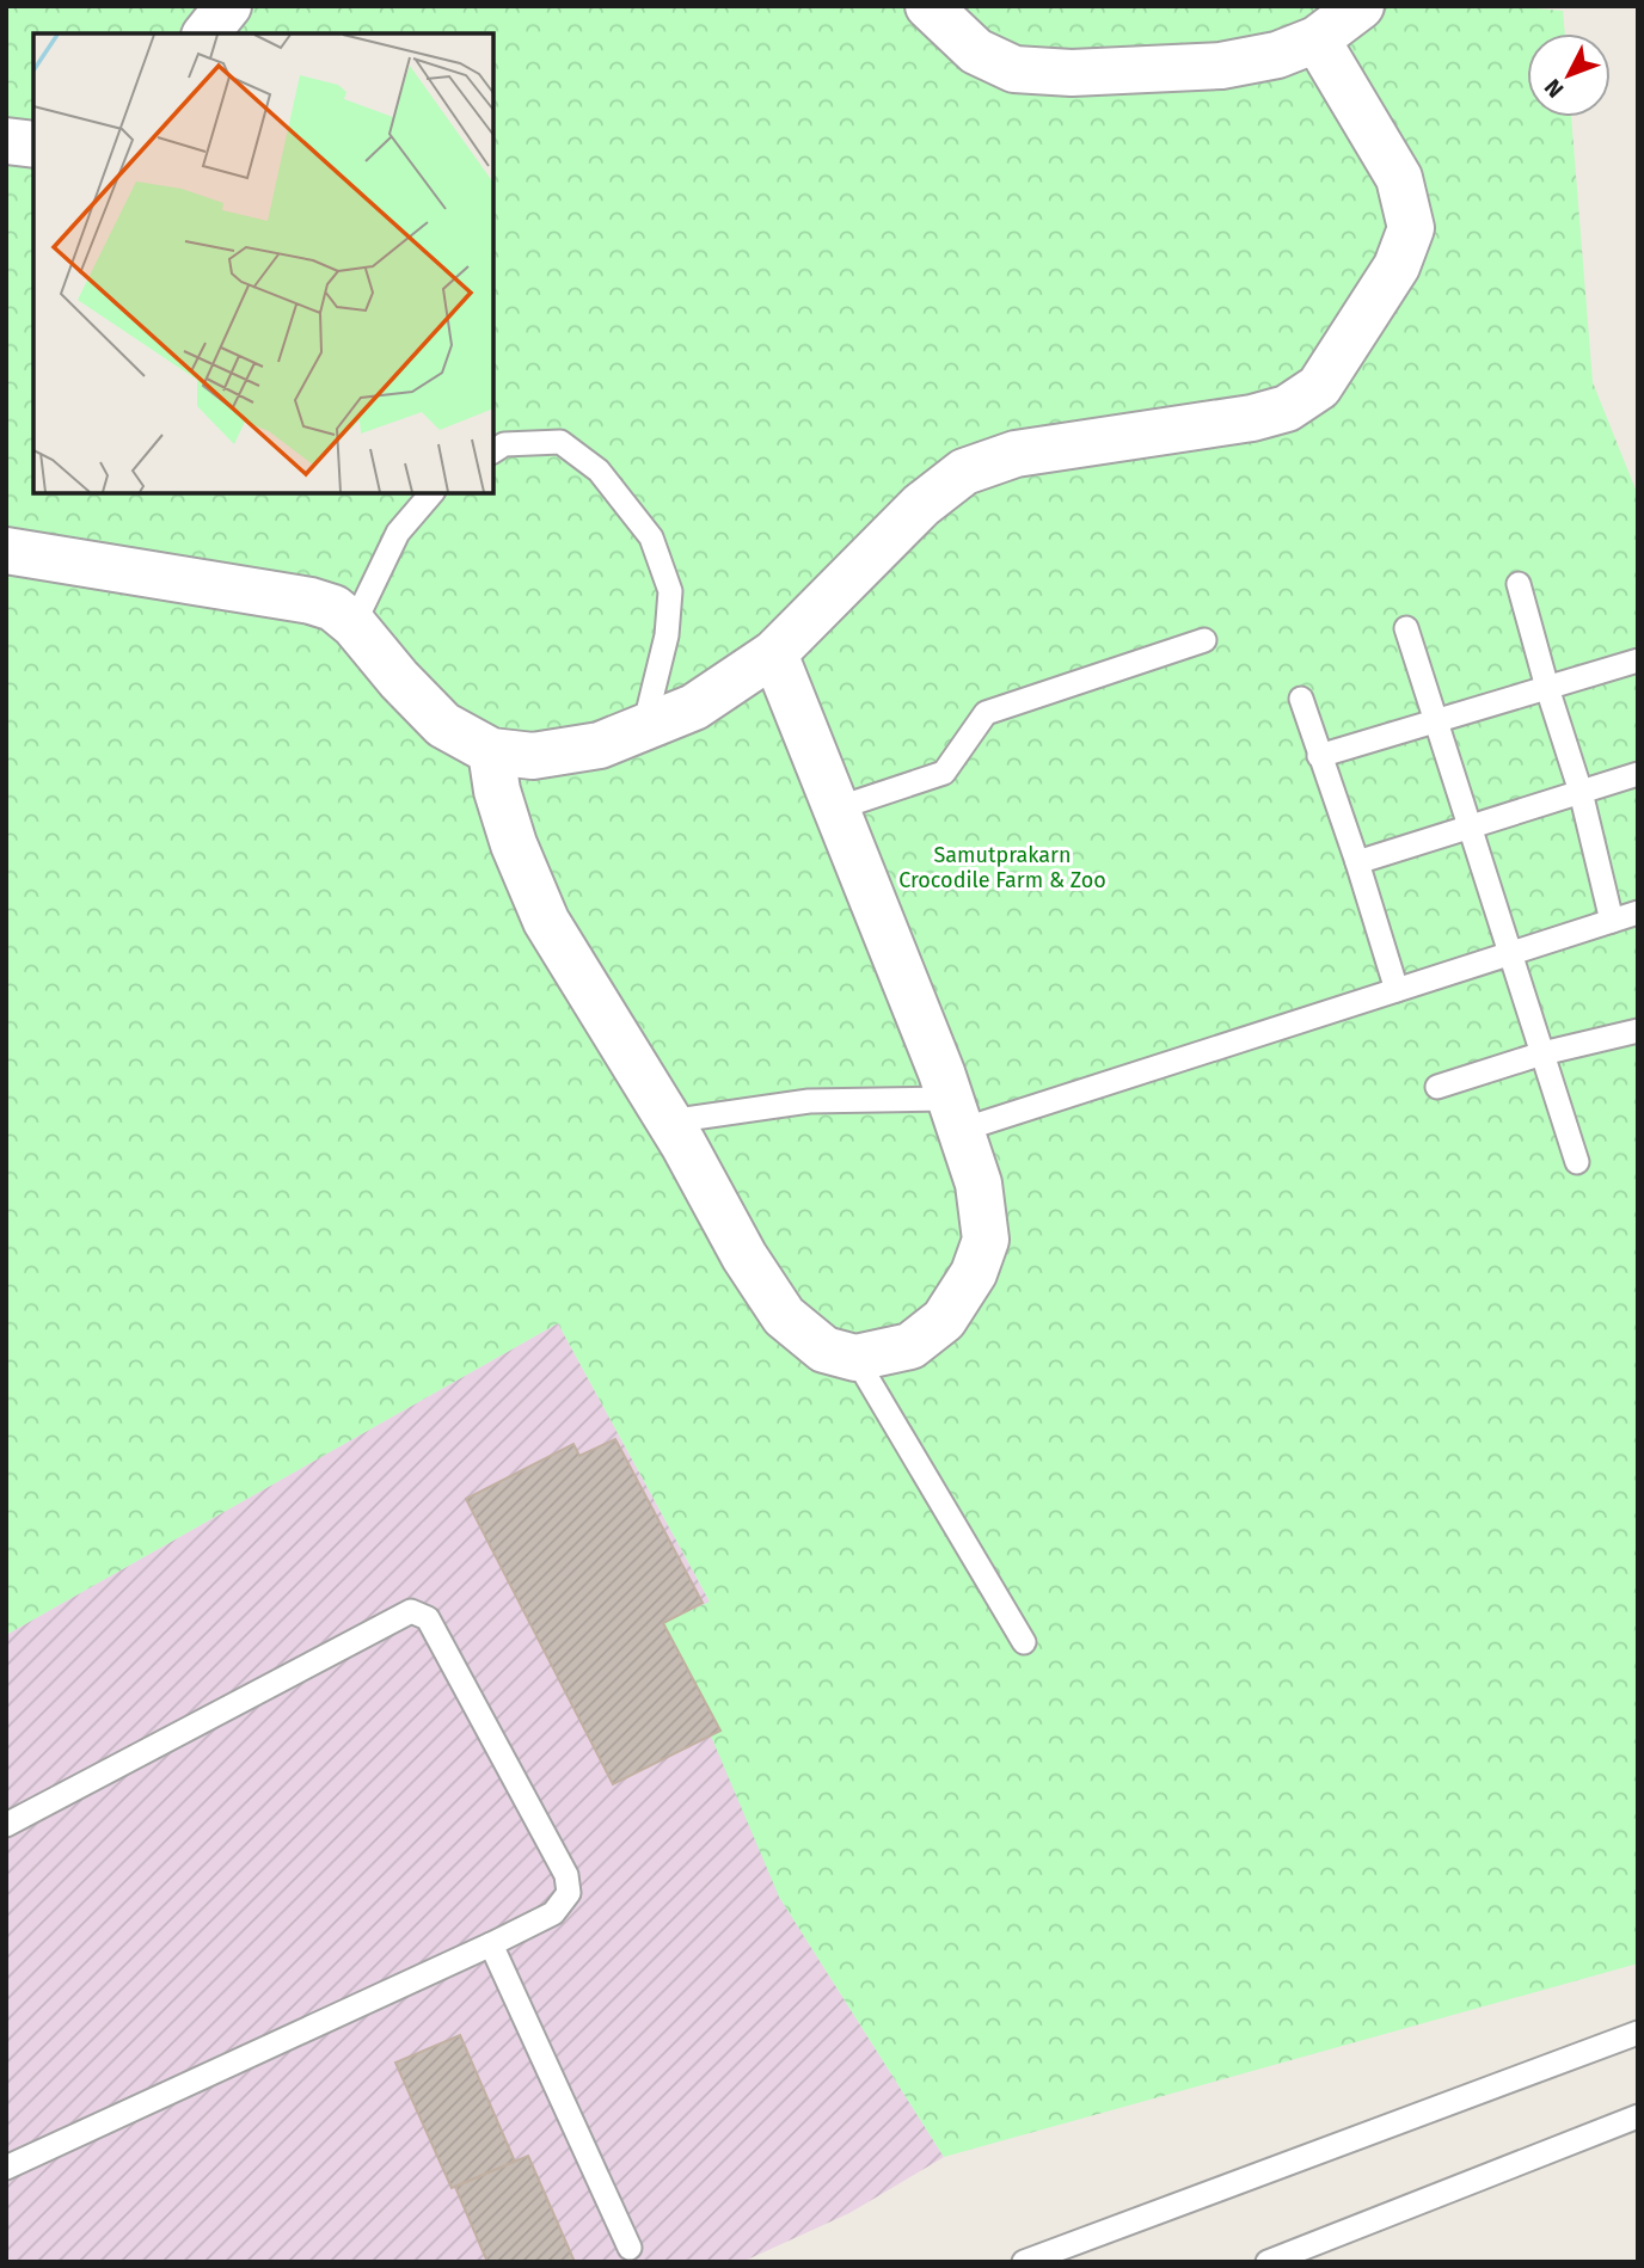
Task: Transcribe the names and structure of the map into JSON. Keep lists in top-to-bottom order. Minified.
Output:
{"parks":["Samutprakarn Crocodile Farm & Zoo"],"north":"bottom left"}
